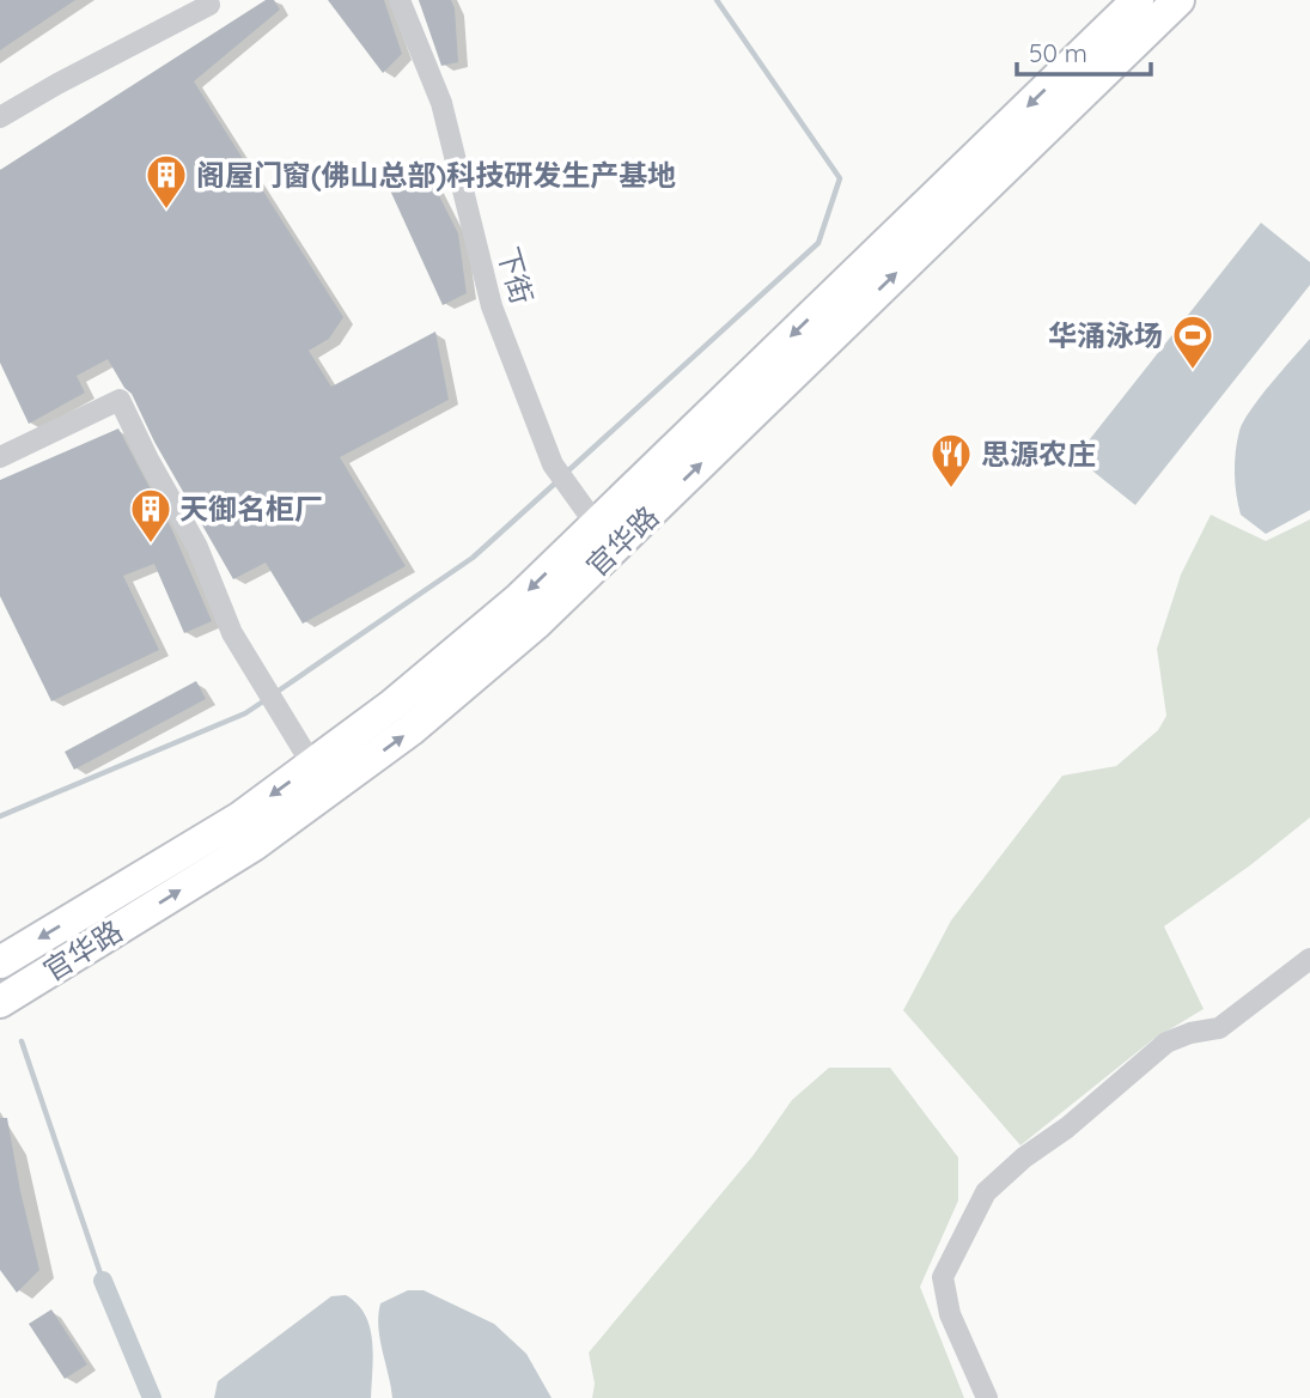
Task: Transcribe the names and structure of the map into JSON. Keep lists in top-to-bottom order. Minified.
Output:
{"streets":{"main road":["官华路"],"street":["下街"]},"crossings":[["下街","官华路"]],"places":{"building":["阁屋门窗(佛山总部)科技研发生产基地","天御名柜厂"],"sports":["华涌泳场"],"restaurant":["思源农庄"]},"scale_bar":"50 m"}
